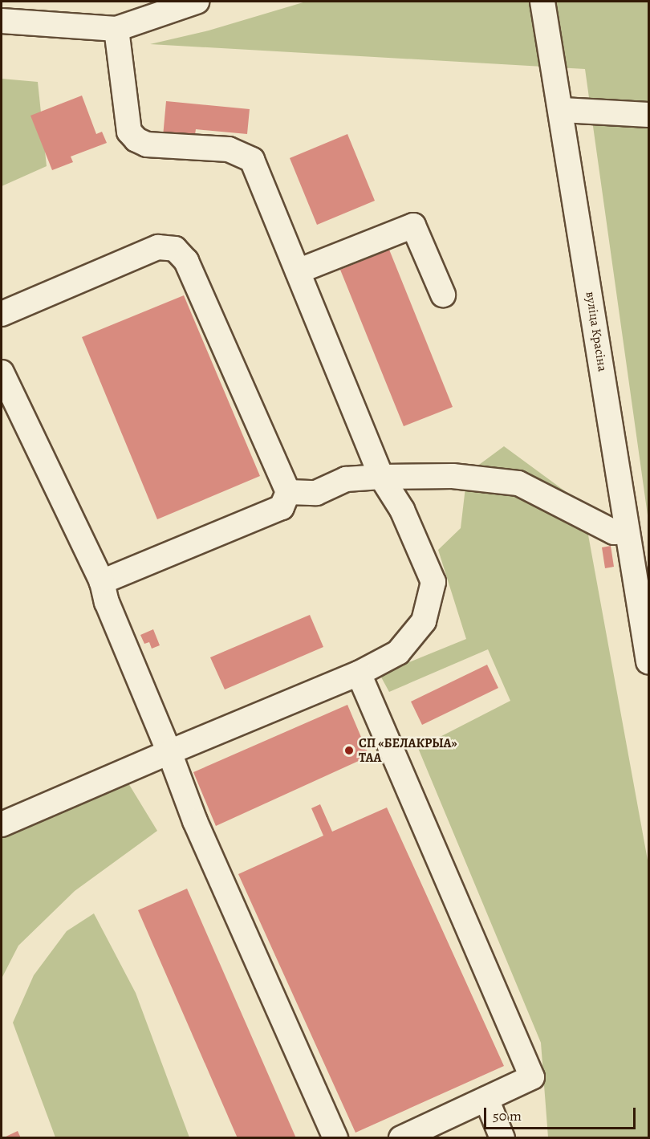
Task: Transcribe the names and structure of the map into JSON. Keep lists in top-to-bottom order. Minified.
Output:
{"streets":{"street":["вуліца Красіна"]},"places":["СП «БЕЛАКРЫА» ТАА"],"scale_bar":"50 m"}
